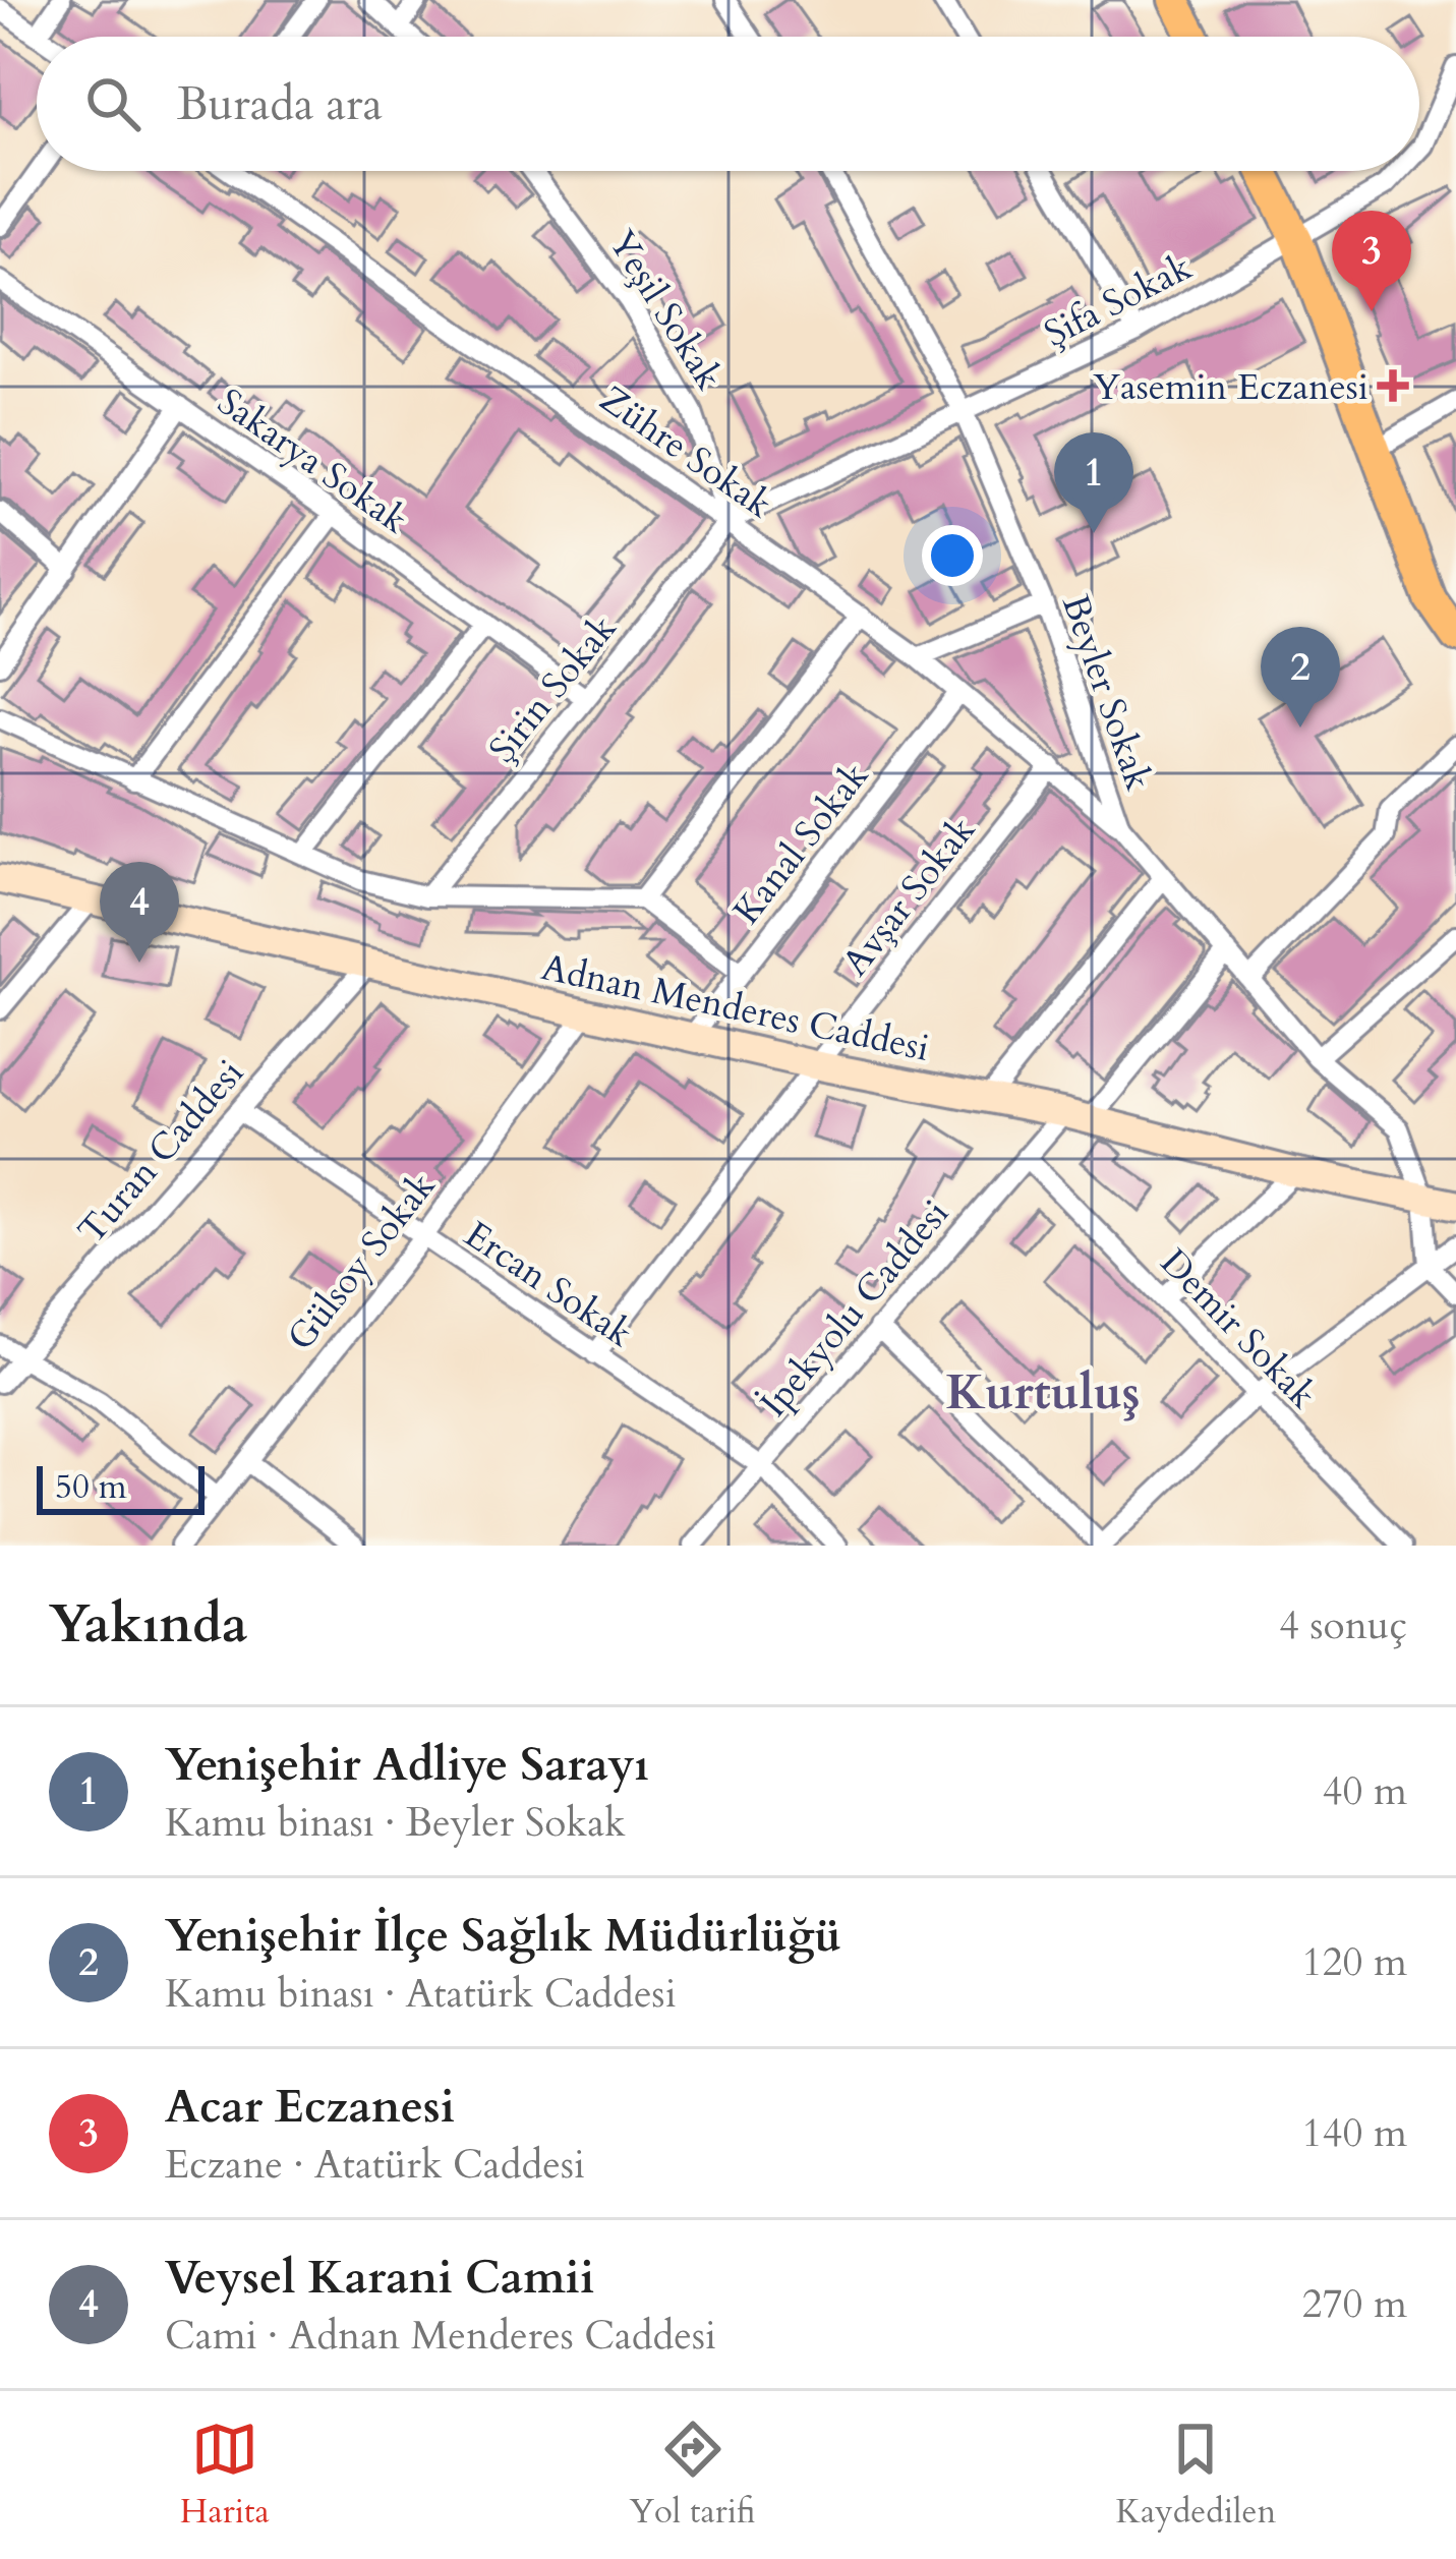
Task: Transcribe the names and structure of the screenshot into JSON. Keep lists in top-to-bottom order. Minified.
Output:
{"streets":{"street":["Şifa Sokak","Yeşil Sokak","Zühre Sokak","Sakarya Sokak","Şirin Sokak","Beyler Sokak","Kanal Sokak","Avşar Sokak","Adnan Menderes Caddesi","Turan Caddesi","Gülsoy Sokak","Ercan Sokak","İpekyolu Caddesi","Demir Sokak"]},"crossings":[["Şifa Sokak","Yeşil Sokak"],["Şifa Sokak","Zühre Sokak"],["Şifa Sokak","Şirin Sokak"],["Şifa Sokak","Beyler Sokak"],["Yeşil Sokak","Zühre Sokak"],["Yeşil Sokak","Şirin Sokak"],["Zühre Sokak","Şirin Sokak"],["Zühre Sokak","Beyler Sokak"],["Zühre Sokak","Kanal Sokak"],["Zühre Sokak","Avşar Sokak"],["Sakarya Sokak","Şirin Sokak"],["Beyler Sokak","Adnan Menderes Caddesi"],["Beyler Sokak","İpekyolu Caddesi"],["Kanal Sokak","Adnan Menderes Caddesi"],["Avşar Sokak","Adnan Menderes Caddesi"],["Avşar Sokak","Ercan Sokak"],["Adnan Menderes Caddesi","Turan Caddesi"],["Adnan Menderes Caddesi","Gülsoy Sokak"],["Adnan Menderes Caddesi","İpekyolu Caddesi"],["Turan Caddesi","Ercan Sokak"],["Gülsoy Sokak","Ercan Sokak"],["Ercan Sokak","İpekyolu Caddesi"],["İpekyolu Caddesi","Demir Sokak"]],"districts":["Kurtuluş"],"places":{"health":["Yasemin Eczanesi"]},"scale_bar":"50 m","page":{"search":"Burada ara","pins":["3","1","2","4"],"scale":"50 m","heading":["Yakında","4 sonuç"],"list":[{"mark":"1","name":"Yenişehir Adliye Sarayı","note":"Kamu binası · Beyler Sokak","value":"40 m"},{"mark":"2","name":"Yenişehir İlçe Sağlık Müdürlüğü","note":"Kamu binası · Atatürk Caddesi","value":"120 m"},{"mark":"3","name":"Acar Eczanesi","note":"Eczane · Atatürk Caddesi","value":"140 m"},{"mark":"4","name":"Veysel Karani Camii","note":"Cami · Adnan Menderes Caddesi","value":"270 m"}],"nav":["Harita","Yol tarifi","Kaydedilen"]}}
